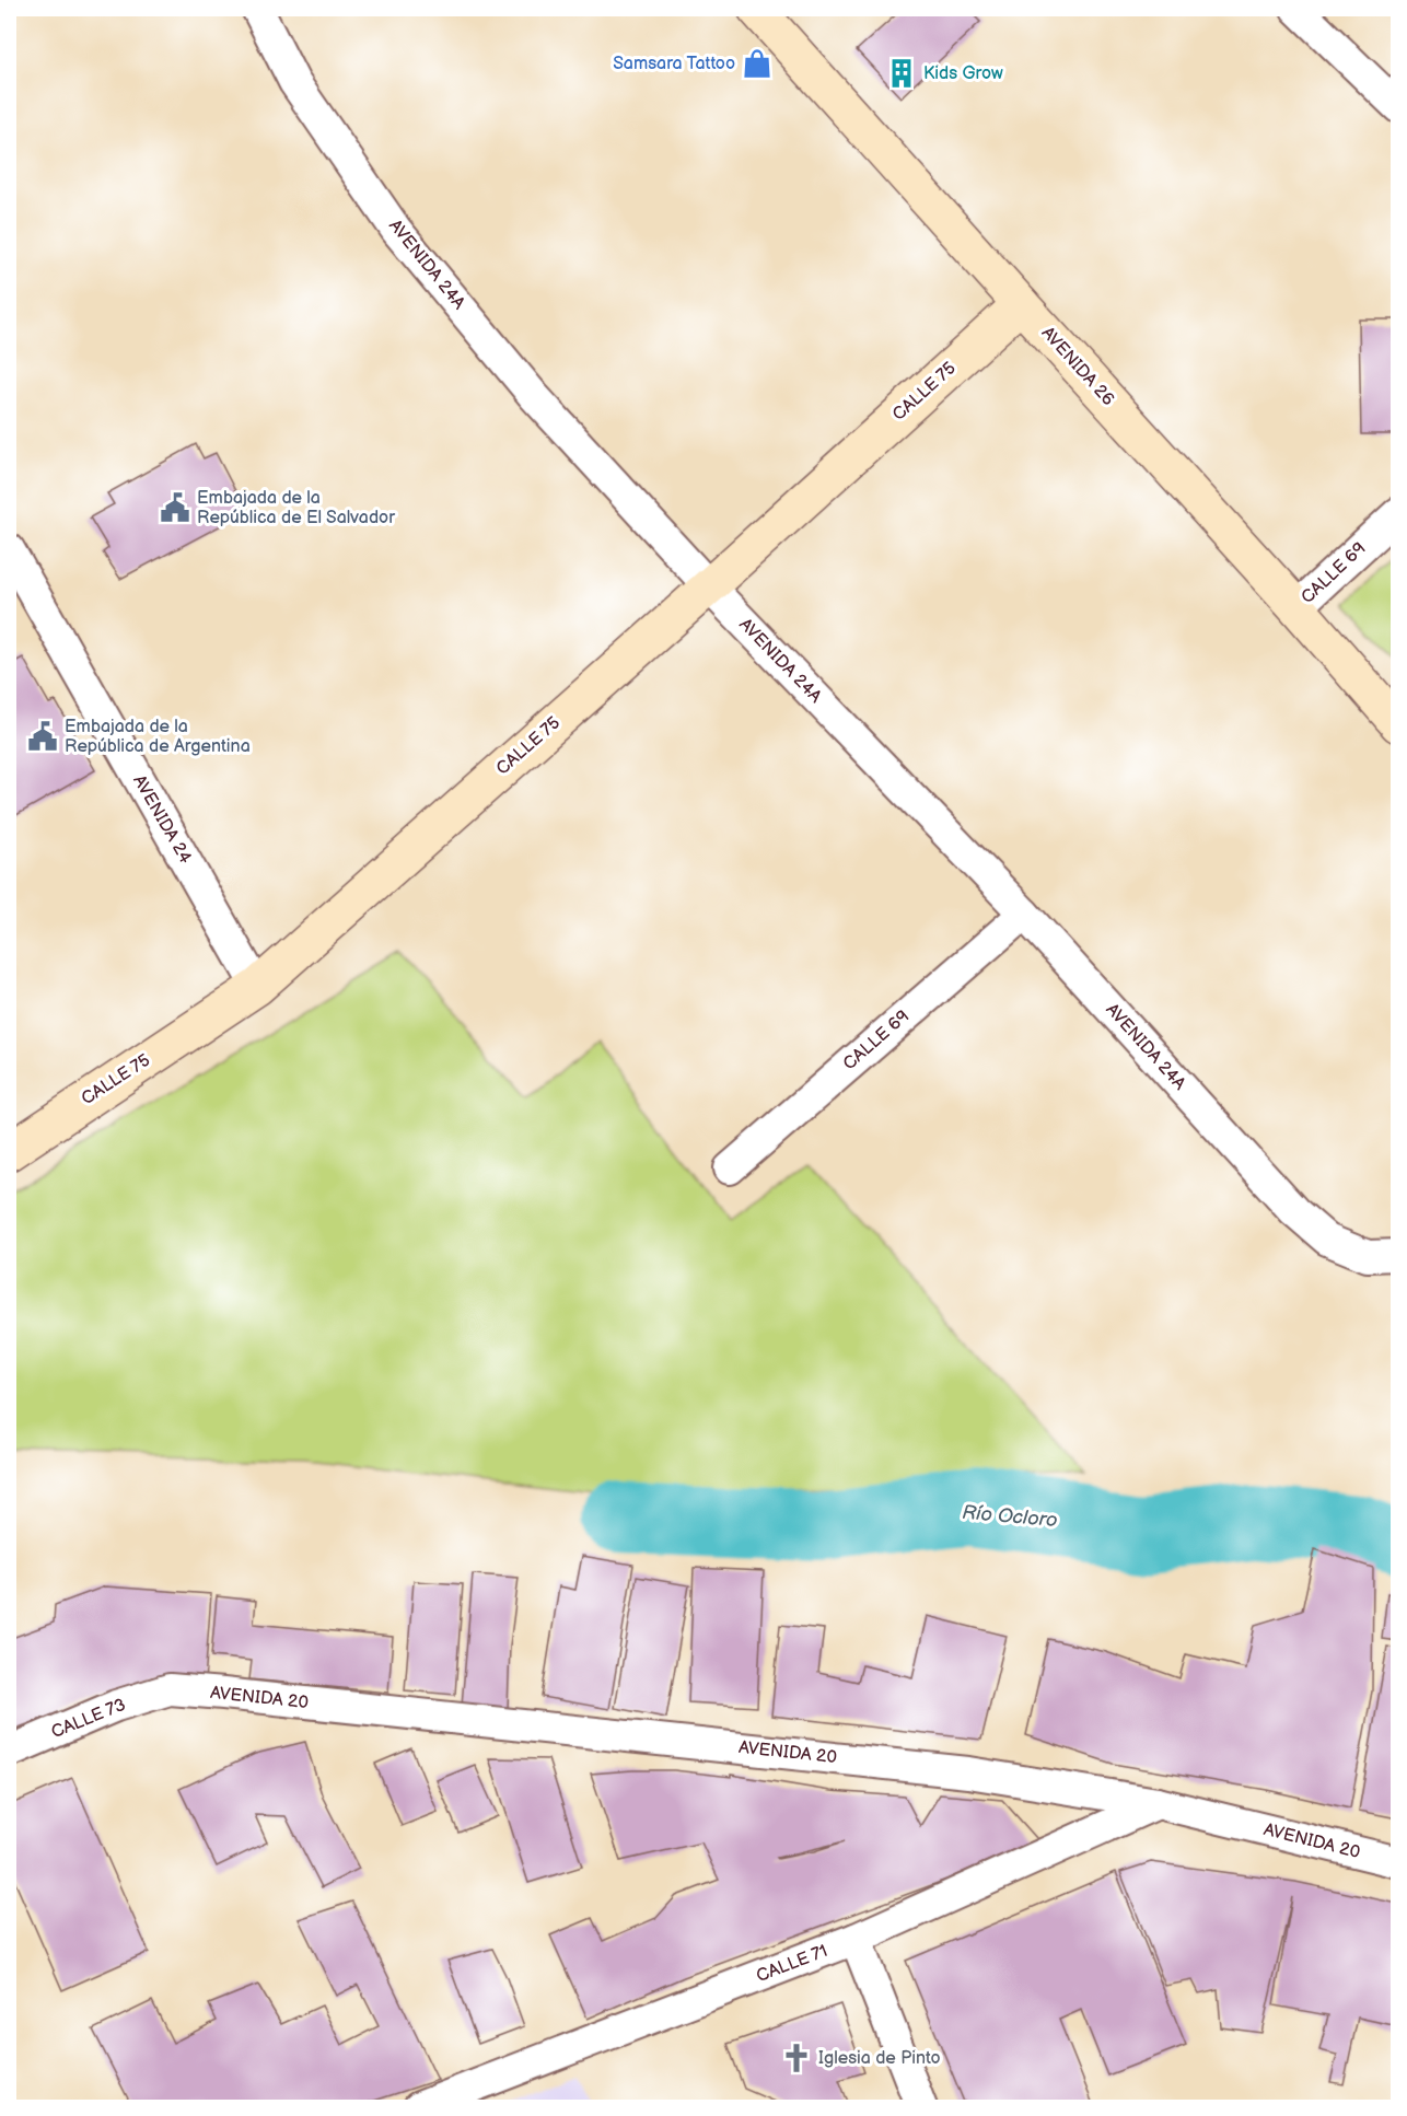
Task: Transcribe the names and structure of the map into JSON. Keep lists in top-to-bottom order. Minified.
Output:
{"streets":{"street":["AVENIDA 24A","AVENIDA 26","CALLE 75","CALLE 69","AVENIDA 24","AVENIDA 20","CALLE 73","CALLE 71"]},"crossings":[["AVENIDA 24A","CALLE 75"],["AVENIDA 24A","CALLE 69"],["AVENIDA 26","CALLE 75"],["AVENIDA 26","CALLE 69"],["CALLE 75","AVENIDA 24"],["AVENIDA 20","CALLE 73"],["AVENIDA 20","CALLE 71"]],"water":["Río Ocloro"],"places":{"shop":["Samsara Tattoo"],"building":["Kids Grow"],"public building":["Embajada de la República de El Salvador","Embajada de la República de Argentina"],"church":["Iglesia de Pinto"]}}
